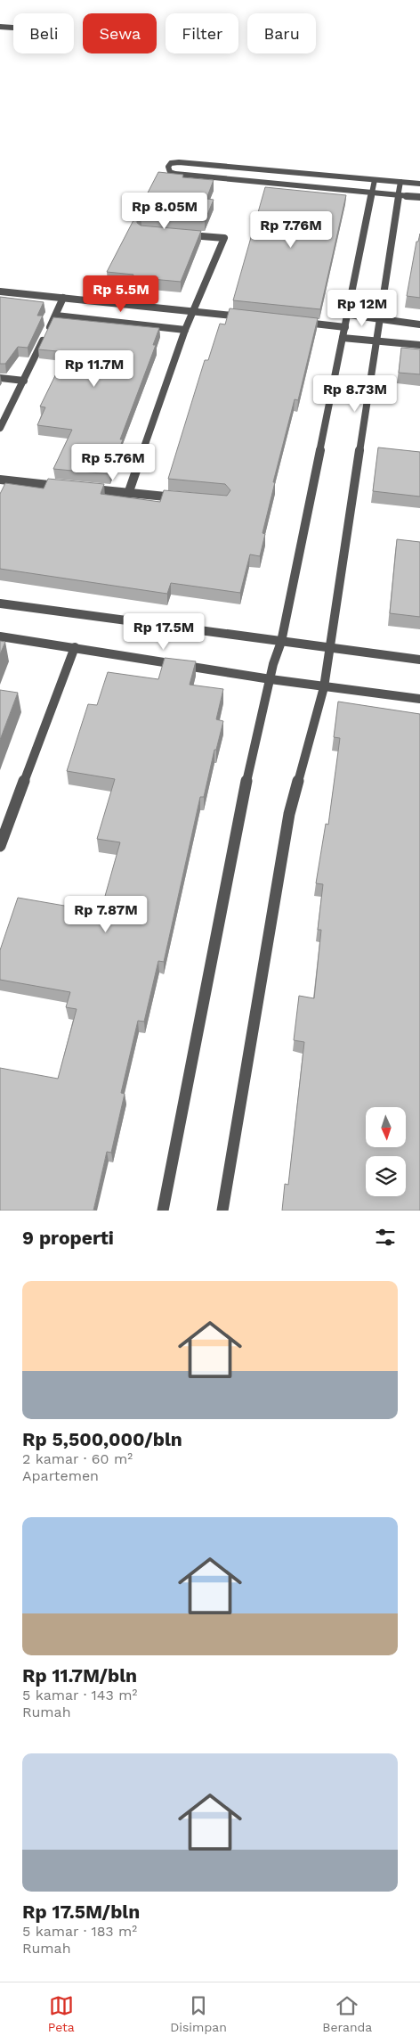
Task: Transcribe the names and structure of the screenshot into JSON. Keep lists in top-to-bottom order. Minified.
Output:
{"north":"bottom","page":{"chip":["Beli","Sewa","Filter","Baru"],"price":["Rp 8.05M","Rp 7.76M","Rp 5.5M","Rp 12M","Rp 11.7M","Rp 8.73M","Rp 5.76M","Rp 17.5M","Rp 7.87M"],"heading":"9 properti","list":[{"name":"Rp 5,500,000/bln","note":"2 kamar · 60 m² · Apartemen"},{"name":"Rp 11.7M/bln","note":"5 kamar · 143 m² · Rumah"},{"name":"Rp 17.5M/bln","note":"5 kamar · 183 m² · Rumah"}],"tabs":["Peta","Disimpan","Beranda"]}}
